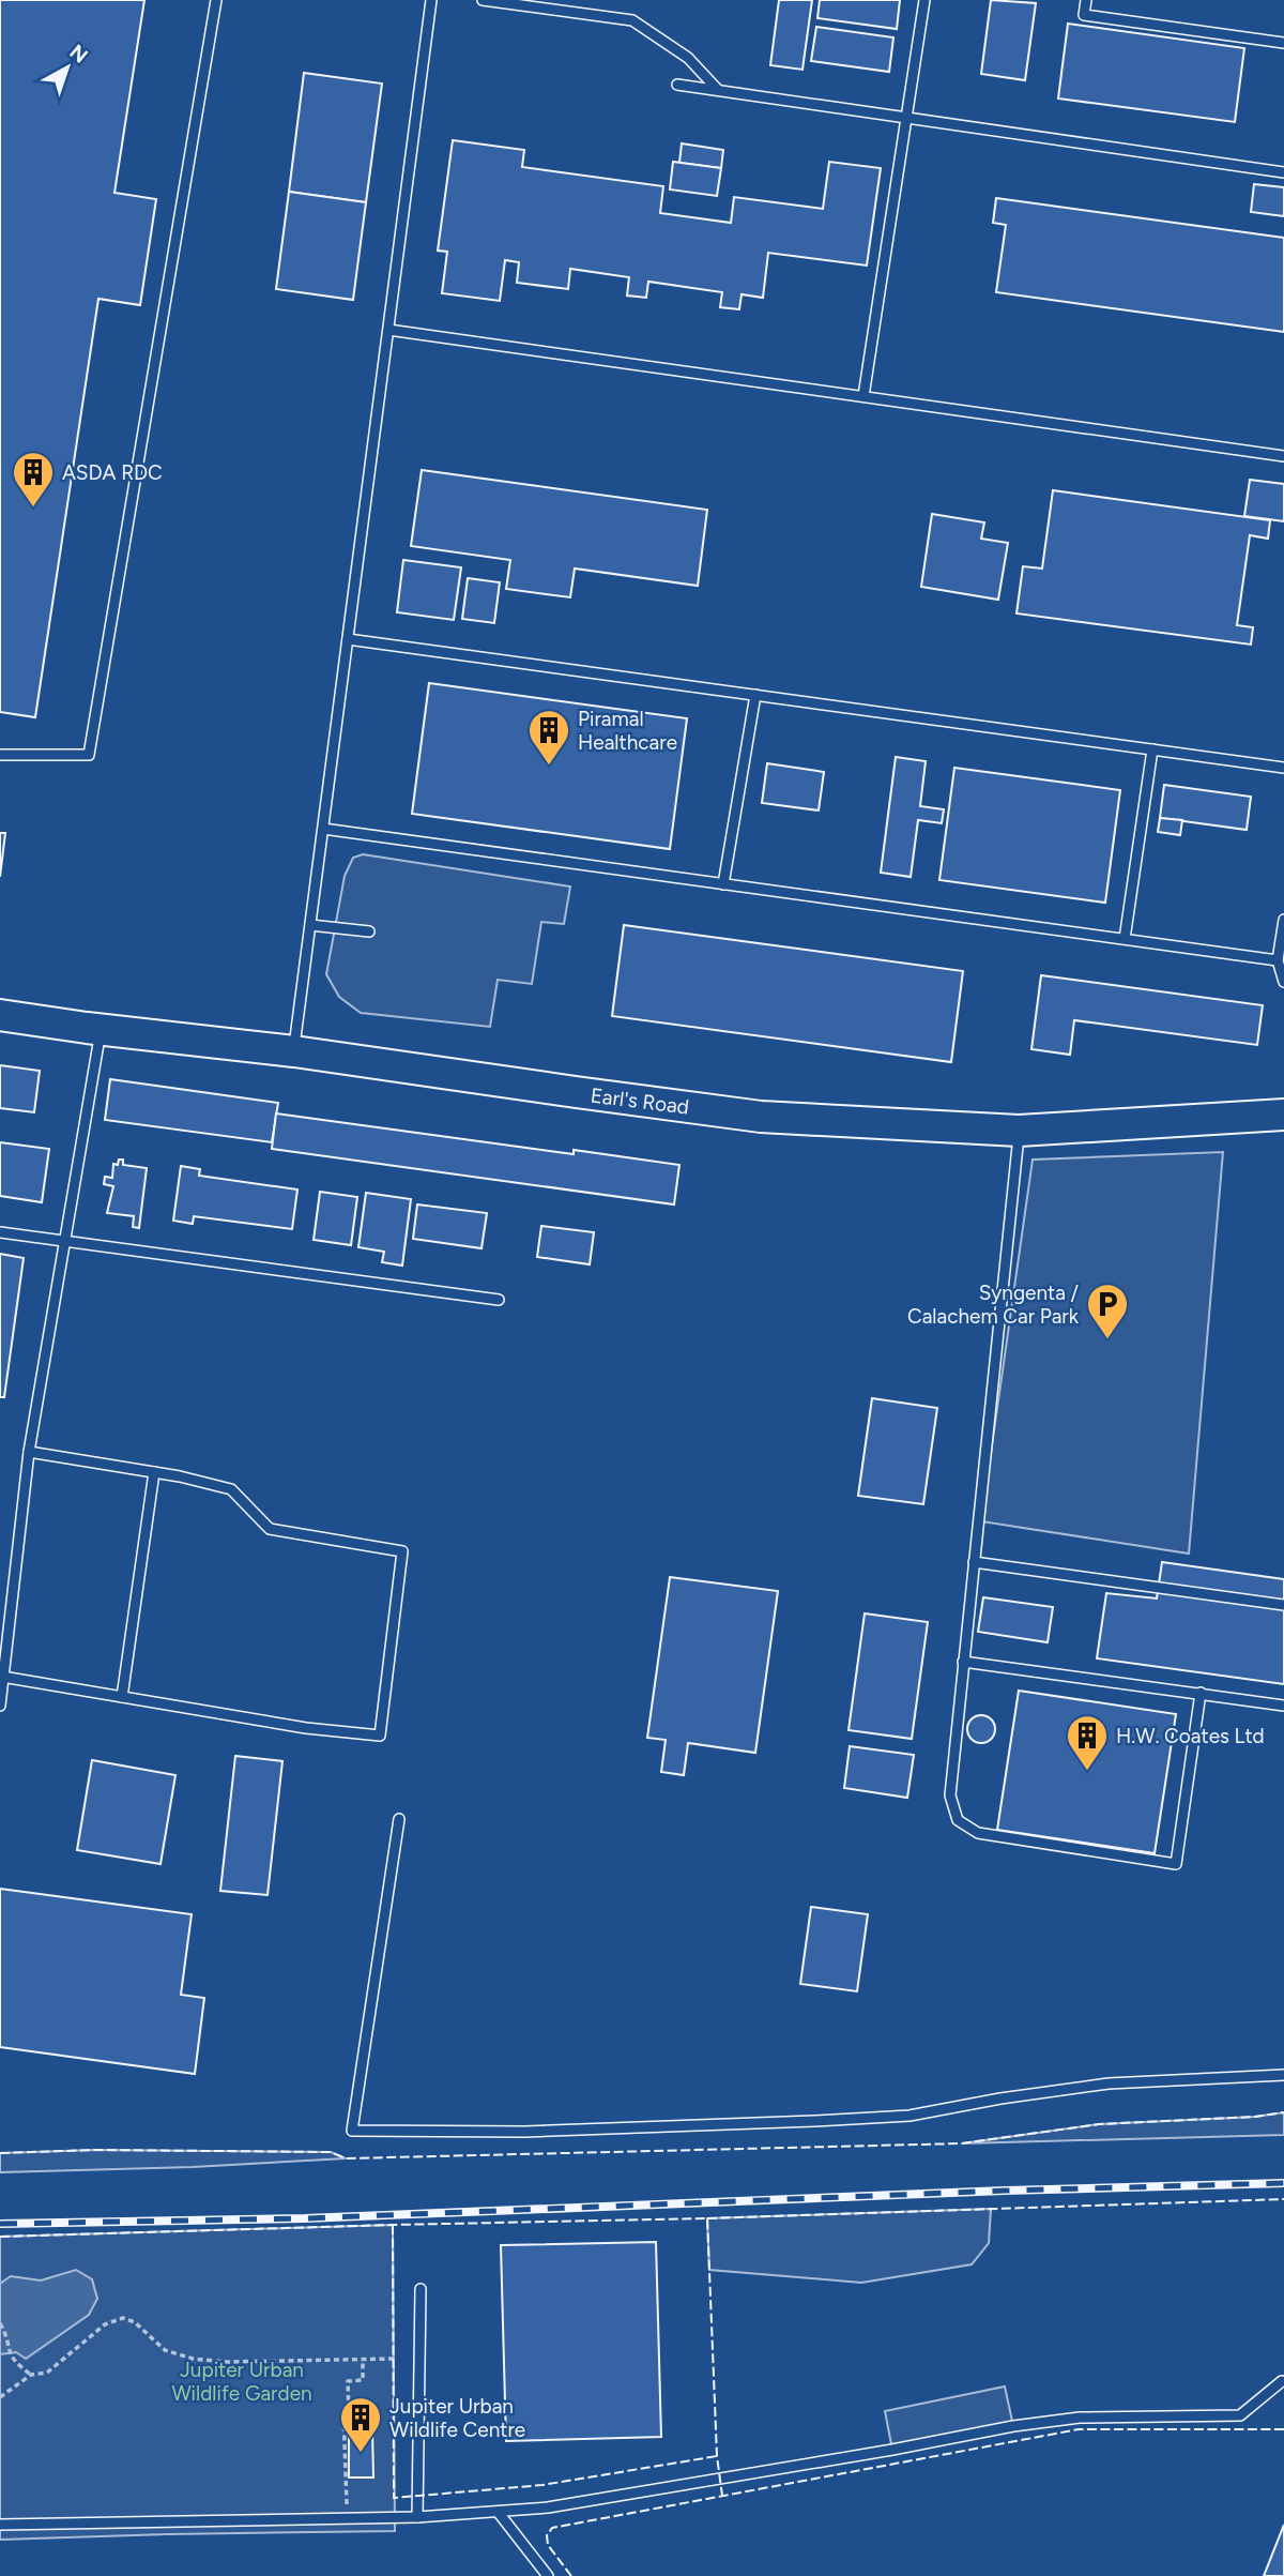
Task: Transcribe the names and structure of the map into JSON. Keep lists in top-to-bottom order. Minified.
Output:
{"streets":{"main road":["Earl's Road"]},"parks":["Jupiter Urban Wildlife Garden"],"places":{"building":["ASDA RDC","Piramal Healthcare","H.W. Coates Ltd","Jupiter Urban Wildlife Centre"],"parking":["Syngenta / Calachem Car Park"]},"north":"top right"}
